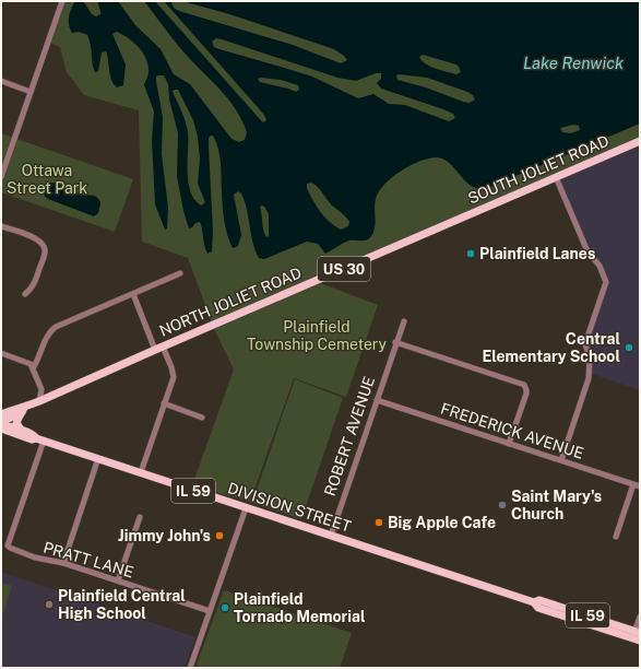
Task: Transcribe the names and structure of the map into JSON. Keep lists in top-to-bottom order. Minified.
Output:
{"streets":{"main road":["SOUTH JOLIET ROAD","US 30","NORTH JOLIET ROAD","IL 59","DIVISION STREET"],"street":["FREDERICK AVENUE","ROBERT AVENUE","PRATT LANE"]},"crossings":[["SOUTH JOLIET ROAD","NORTH JOLIET ROAD"],["NORTH JOLIET ROAD","DIVISION STREET"],["FREDERICK AVENUE","ROBERT AVENUE"],["ROBERT AVENUE","DIVISION STREET"],["DIVISION STREET","PRATT LANE"]],"water":["Lake Renwick"],"parks":["Ottawa Street Park","Plainfield Township Cemetery"],"places":["Plainfield Lanes","Central Elementary School","Saint Mary's Church","Big Apple Cafe","Jimmy John's","Plainfield Central High School","Plainfield Tornado Memorial"]}
